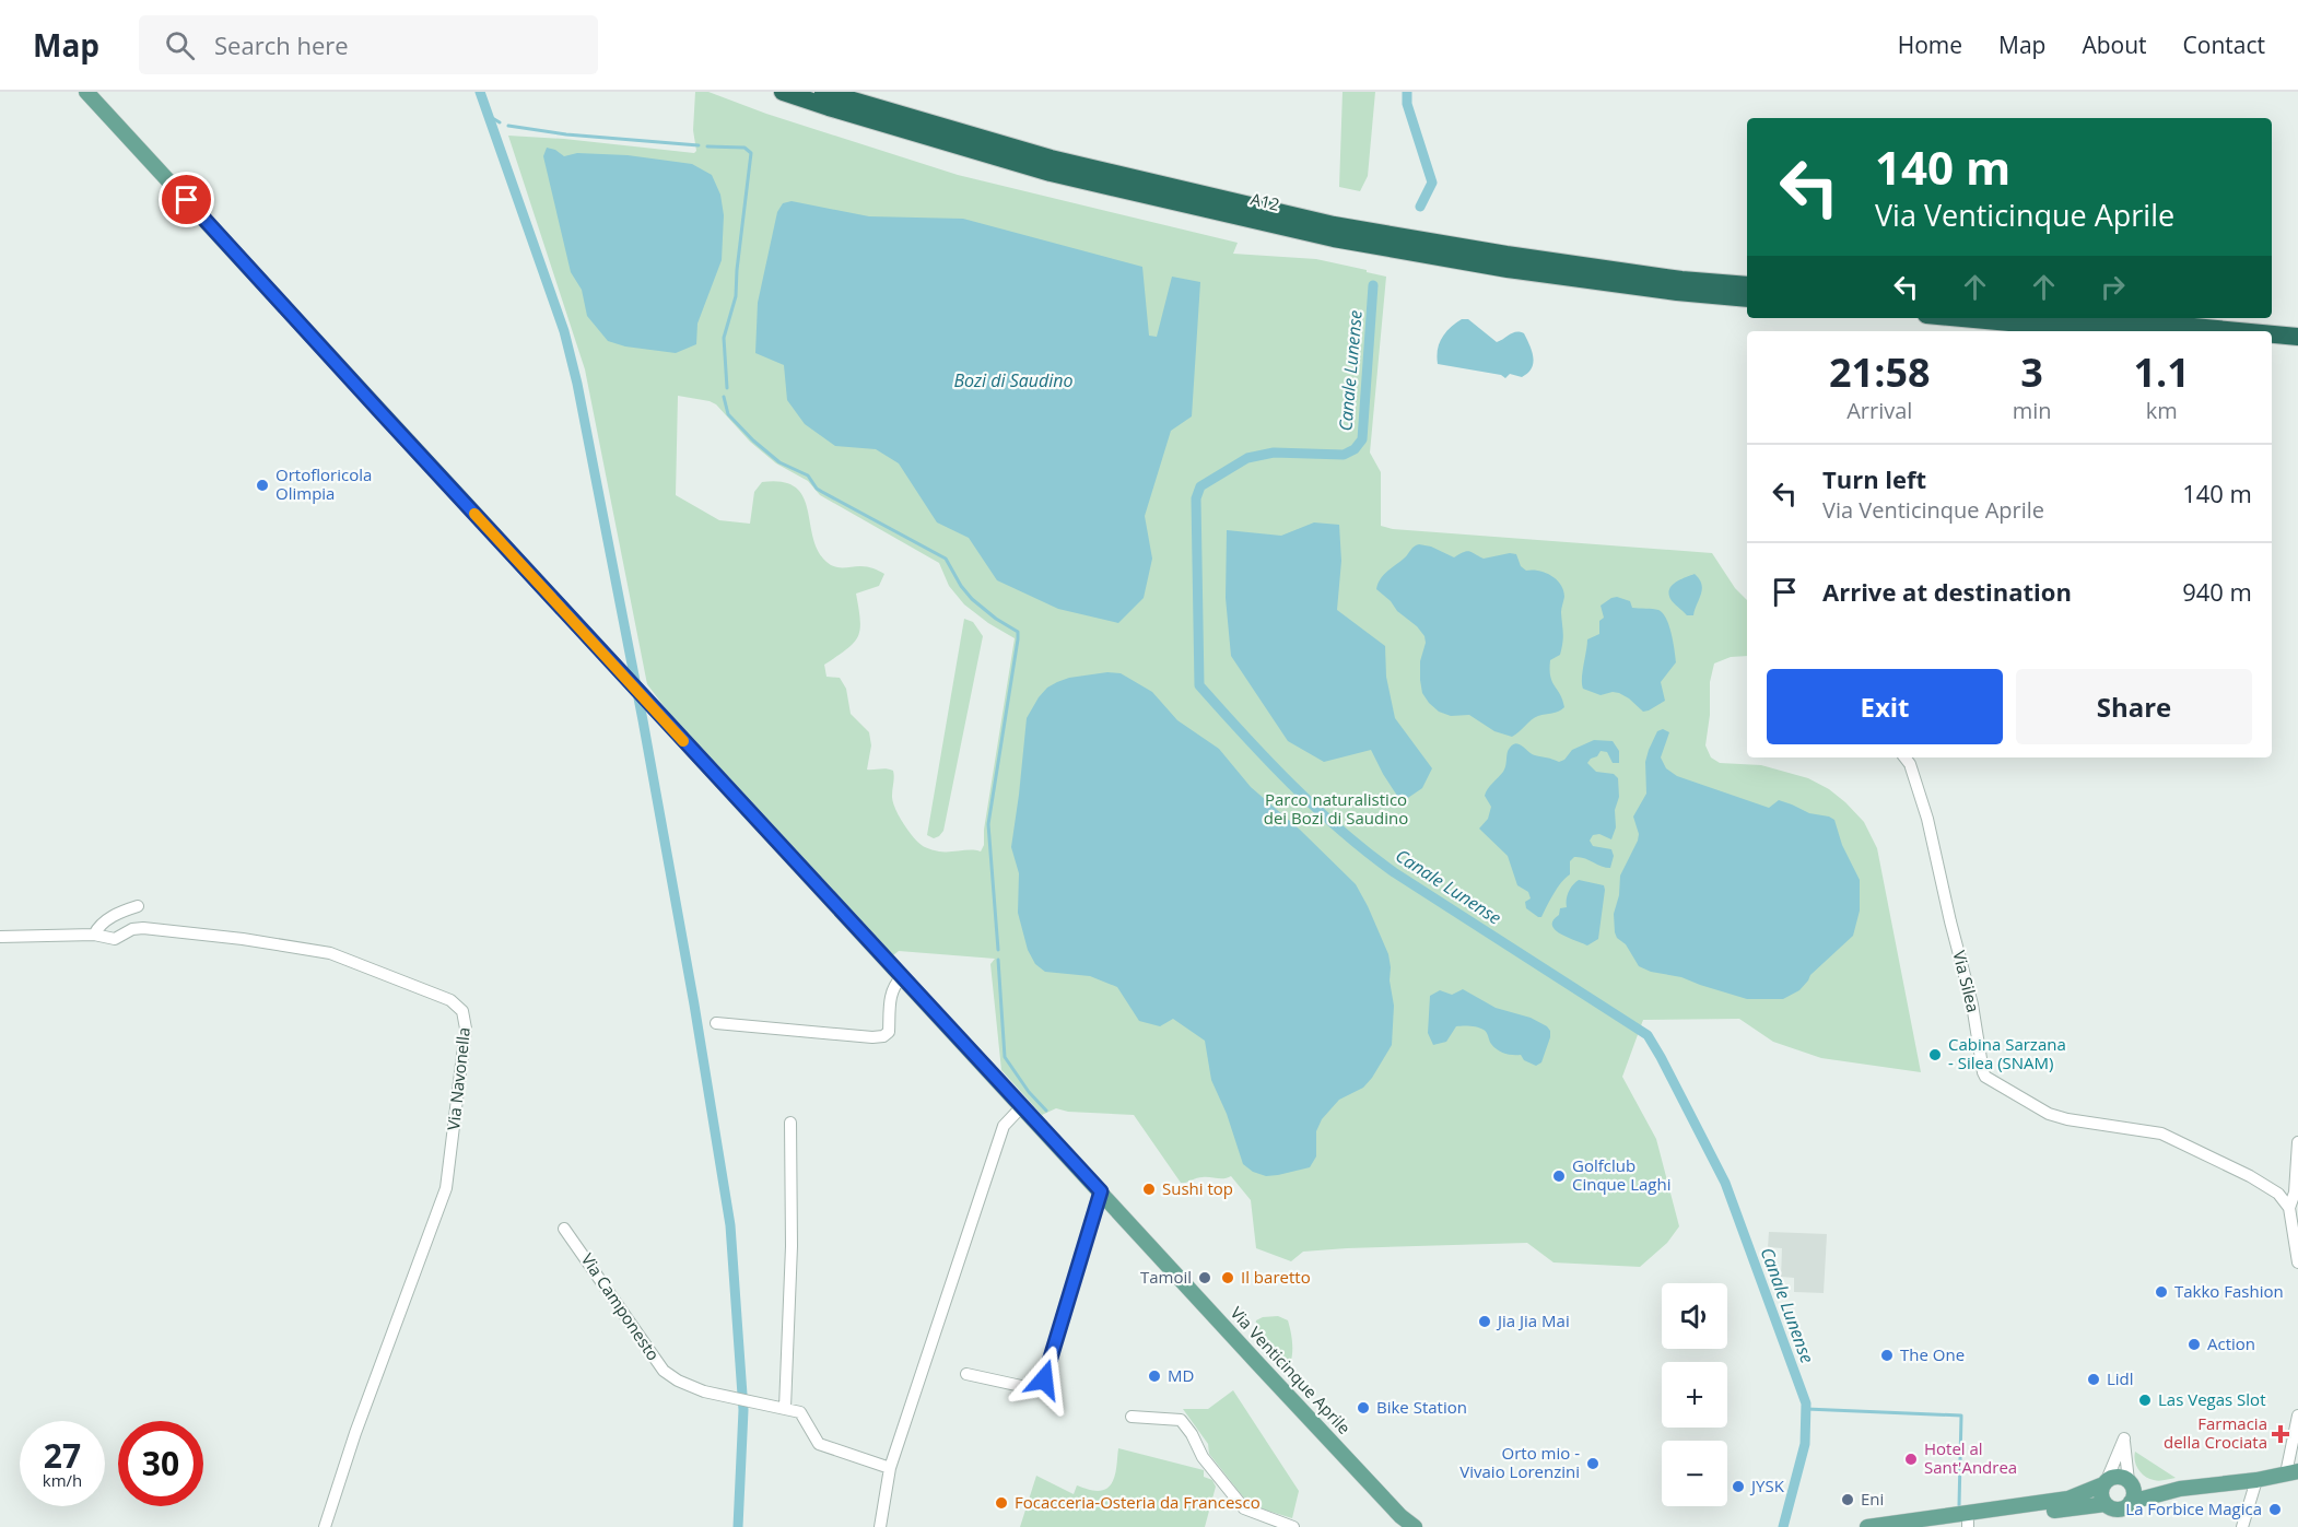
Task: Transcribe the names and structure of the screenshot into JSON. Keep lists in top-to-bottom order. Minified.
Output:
{"streets":{"highway":["A12"],"main road":["Via Venticinque Aprile"],"street":["Via Silea","Via Navonella","Via Camponesto"]},"water":["Canale Lunense","Bozi di Saudino"],"parks":["Parco naturalistico dei Bozi di Saudino"],"places":{"other":["Ortofloricola Olimpia","Cabina Sarzana - Silea (SNAM)","Golfclub Cinque Laghi","Sushi top","Tamoil","Il baretto","Takko Fashion","Jia Jia Mai","Action","The One","MD","Lidl","Las Vegas Slot","Bike Station","Hotel al Sant'Andrea","Orto mio - Vivaio Lorenzini","JYSK","Eni","Focacceria-Osteria da Francesco","La Forbice Magica"],"health":["Farmacia della Crociata"]},"page":{"header":"Map","search":"Search here","nav":["Home","Map","About","Contact"],"turn":["140 m","Via Venticinque Aprile"],"eta":["21:58","Arrival","3","min","1.1","km"],"list":[{"name":"Turn left","note":"Via Venticinque Aprile","value":"140 m"},{"name":"Arrive at destination","value":"940 m"}],"buttons":["Exit","Share"],"map_buttons":["+","−"],"speed":"27 km/h","limit":"30"}}
